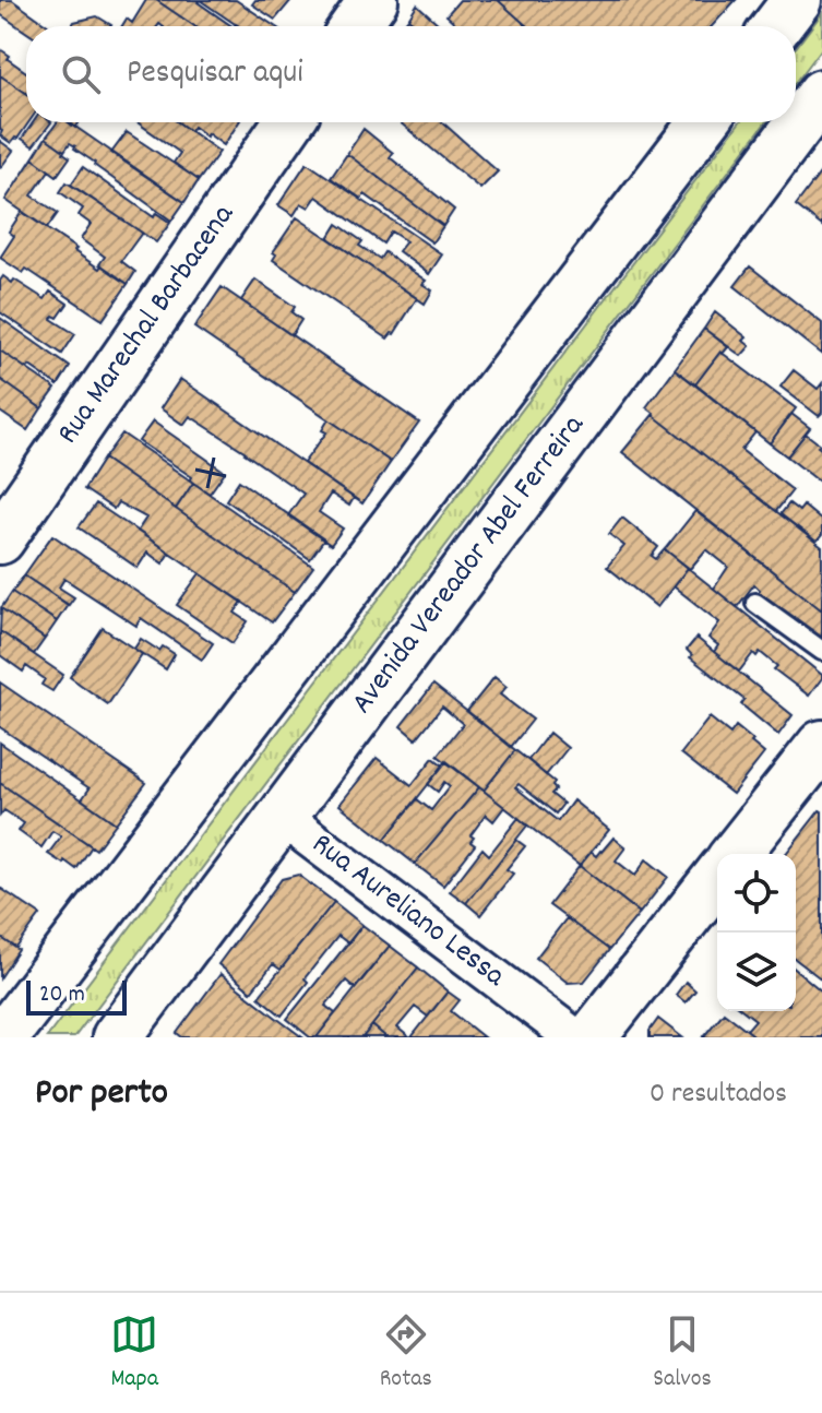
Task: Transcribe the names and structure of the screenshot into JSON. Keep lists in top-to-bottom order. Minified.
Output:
{"streets":{"main road":["Rua Marechal Barbacena","Avenida Vereador Abel Ferreira"],"street":["Rua Aureliano Lessa"]},"crossings":[["Avenida Vereador Abel Ferreira","Rua Aureliano Lessa"]],"scale_bar":"20 m","page":{"search":"Pesquisar aqui","scale":"20 m","heading":["Por perto","0 resultados"],"nav":["Mapa","Rotas","Salvos"]}}
